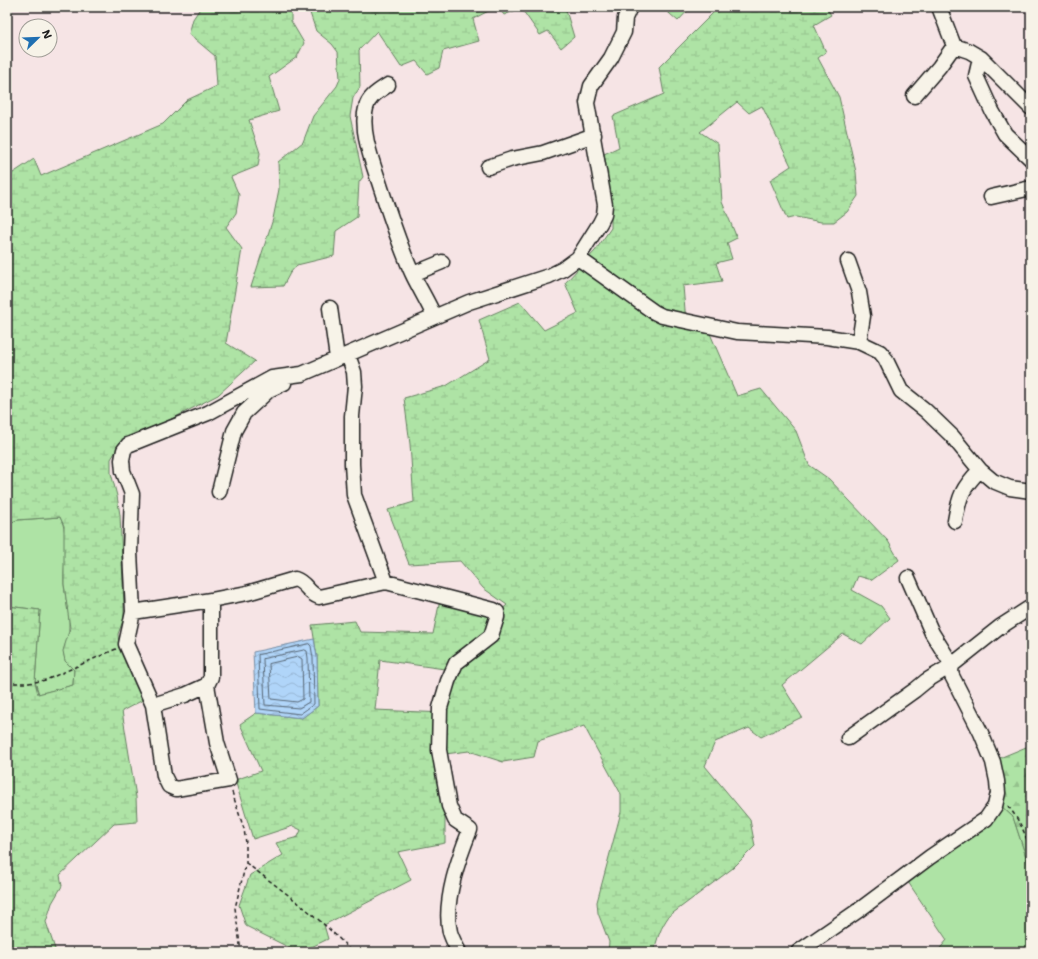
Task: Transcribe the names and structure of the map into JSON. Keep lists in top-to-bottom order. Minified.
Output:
{"north":"top right"}
